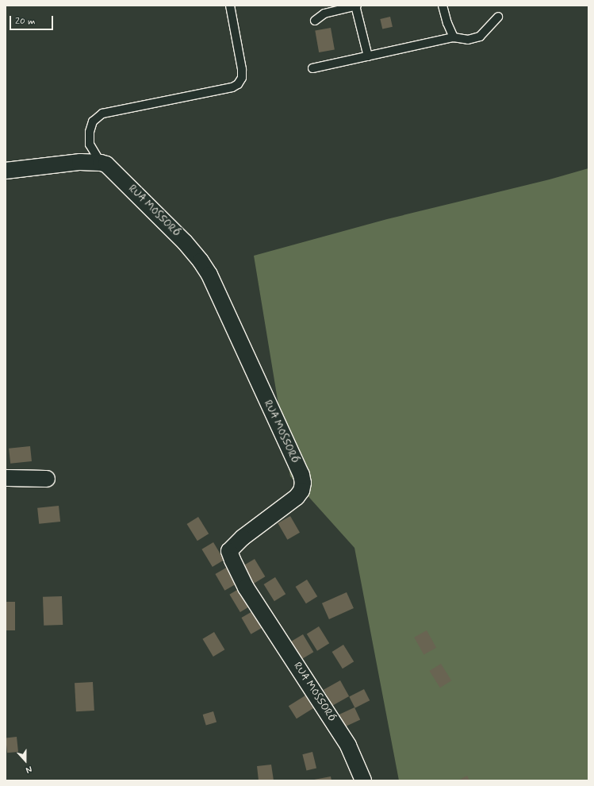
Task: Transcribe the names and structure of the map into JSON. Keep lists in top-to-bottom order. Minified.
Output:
{"streets":{"street":["RUA MOSSORÓ"]},"scale_bar":"20 m","north":"bottom"}
